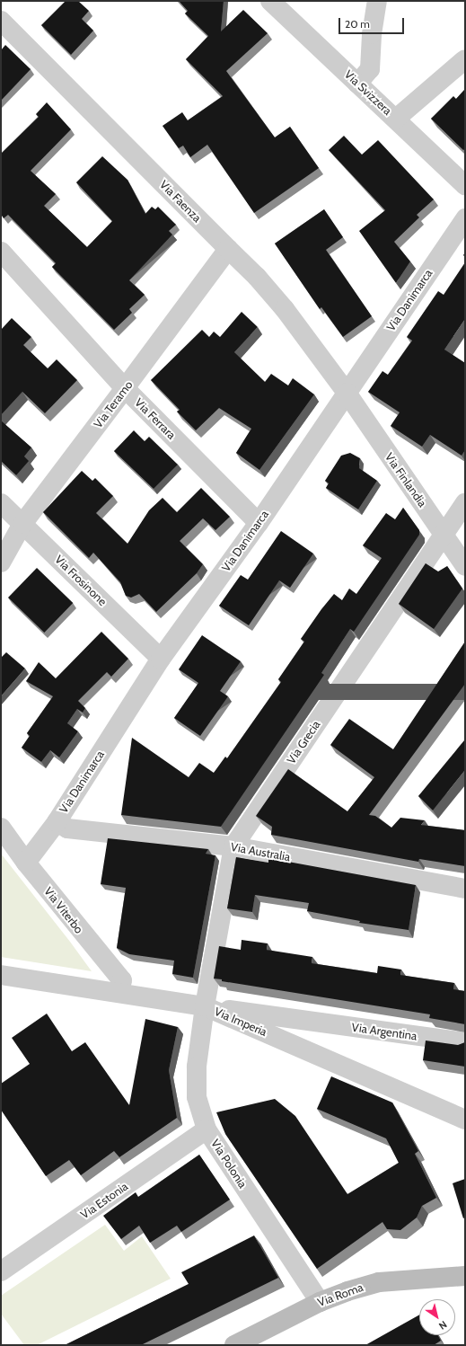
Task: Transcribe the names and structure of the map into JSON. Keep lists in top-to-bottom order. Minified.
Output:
{"streets":{"main road":["Via Roma"],"street":["Via Svizzera","Via Faenza","Via Danimarca","Via Teramo","Via Ferrara","Via Finlandia","Via Frosinone","Via Grecia","Via Australia","Via Viterbo","Via Imperia","Via Argentina","Via Polonia","Via Estonia"]},"crossings":[["Via Faenza","Via Danimarca"],["Via Faenza","Via Teramo"],["Via Faenza","Via Finlandia"],["Via Danimarca","Via Ferrara"],["Via Danimarca","Via Finlandia"],["Via Danimarca","Via Frosinone"],["Via Danimarca","Via Australia"],["Via Danimarca","Via Viterbo"],["Via Teramo","Via Ferrara"],["Via Teramo","Via Frosinone"],["Via Finlandia","Via Grecia"],["Via Grecia","Via Australia"],["Via Grecia","Via Imperia"],["Via Grecia","Via Argentina"],["Via Grecia","Via Polonia"],["Via Viterbo","Via Imperia"],["Via Imperia","Via Argentina"],["Via Imperia","Via Polonia"],["Via Argentina","Via Polonia"],["Via Polonia","Via Estonia"],["Via Polonia","Via Roma"]],"scale_bar":"20 m","north":"bottom right"}
